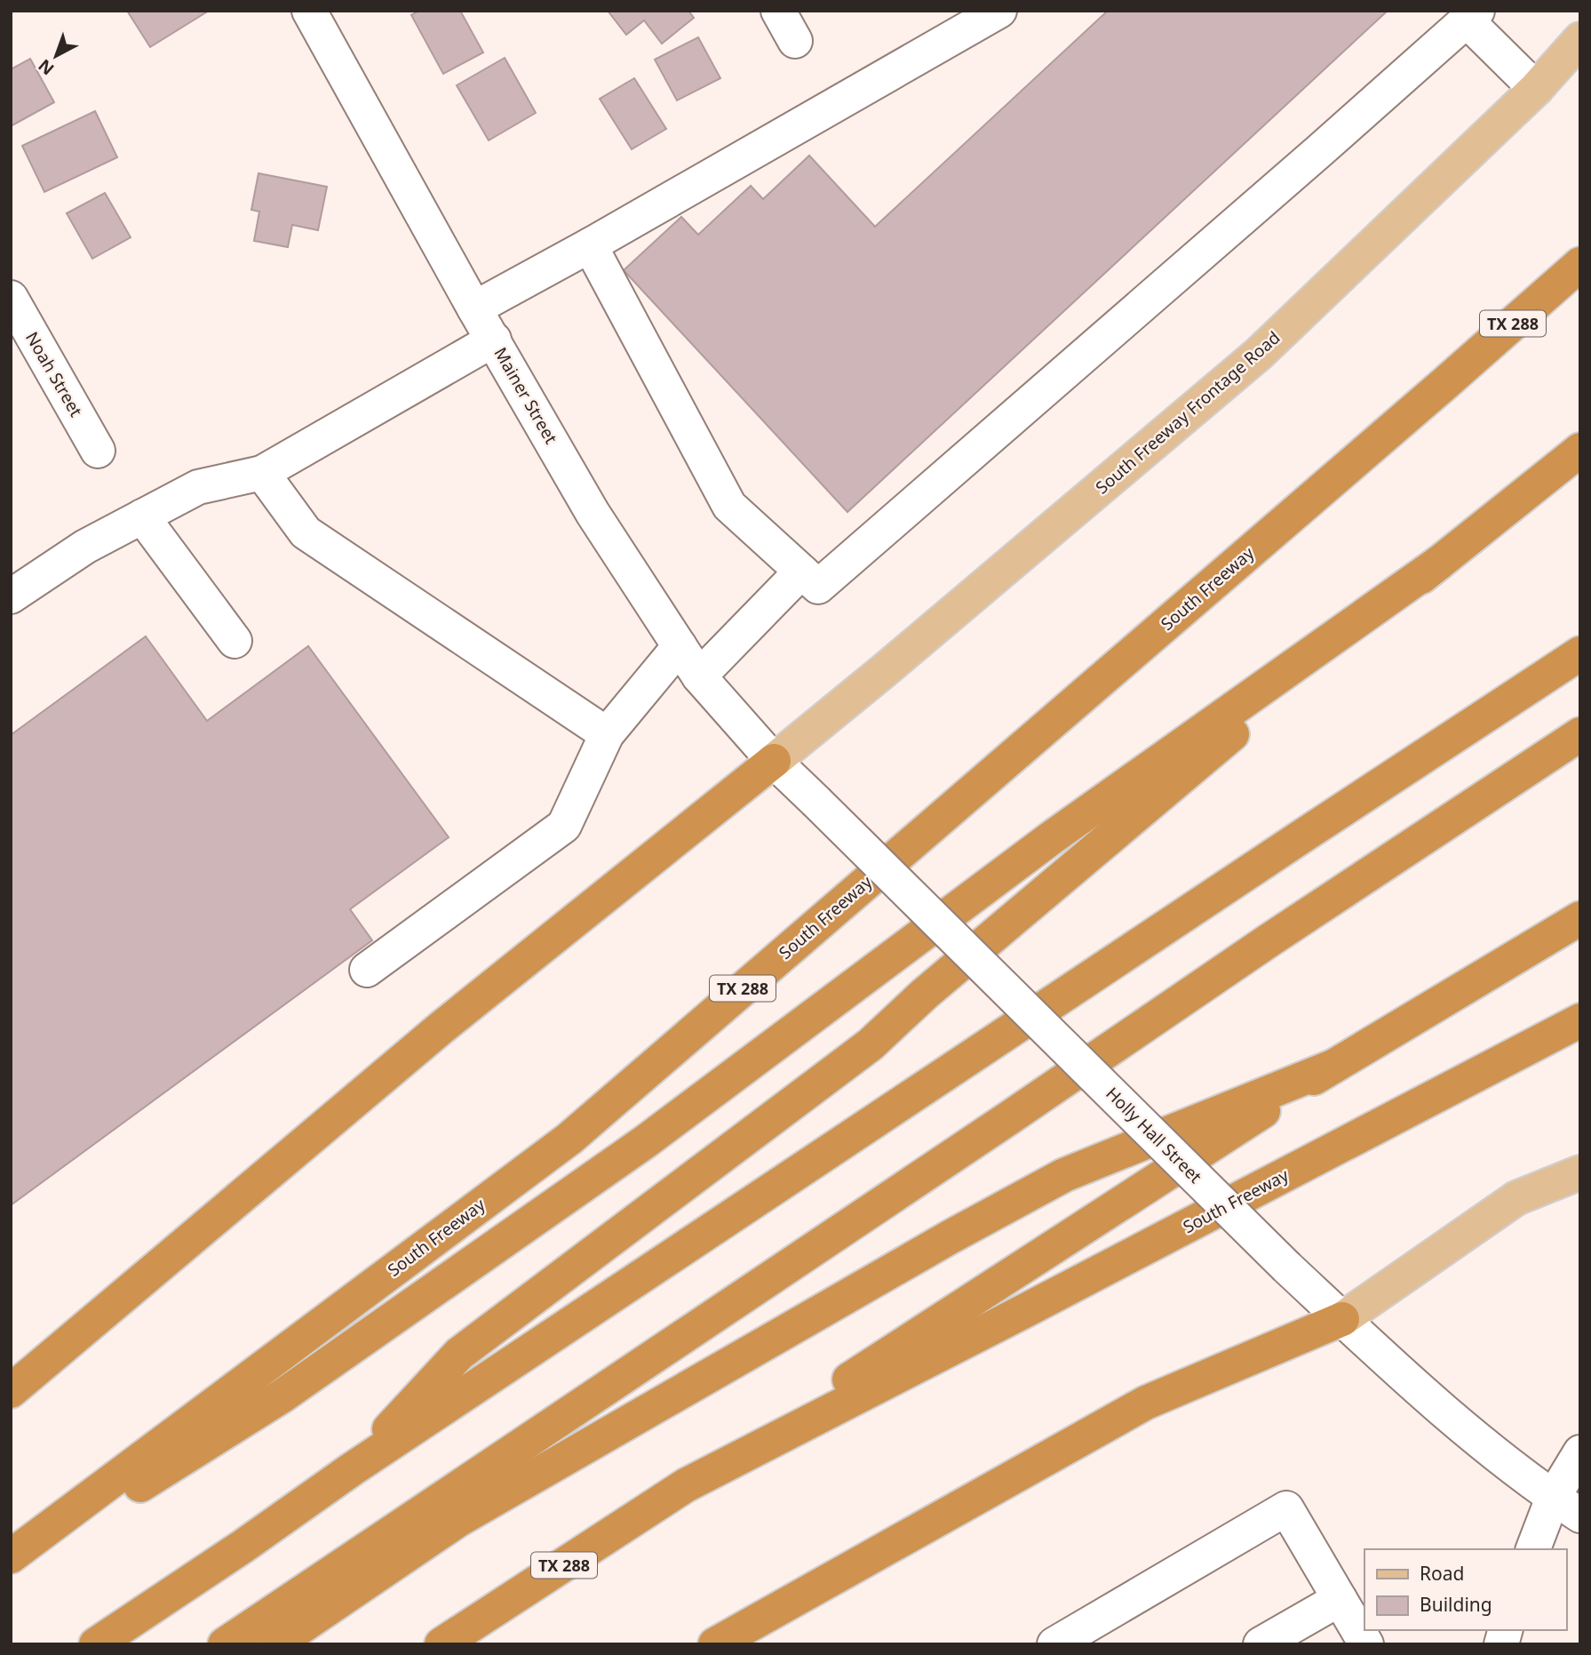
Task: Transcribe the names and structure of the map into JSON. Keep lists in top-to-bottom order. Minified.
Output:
{"streets":{"highway":["TX 288","South Freeway"],"main road":["South Freeway Frontage Road"],"street":["Noah Street","Mainer Street","Holly Hall Street"]},"crossings":[["Mainer Street","South Freeway Frontage Road"],["Mainer Street","Holly Hall Street"],["South Freeway Frontage Road","Holly Hall Street"]],"legend":["Road","Building"],"north":"bottom left"}
